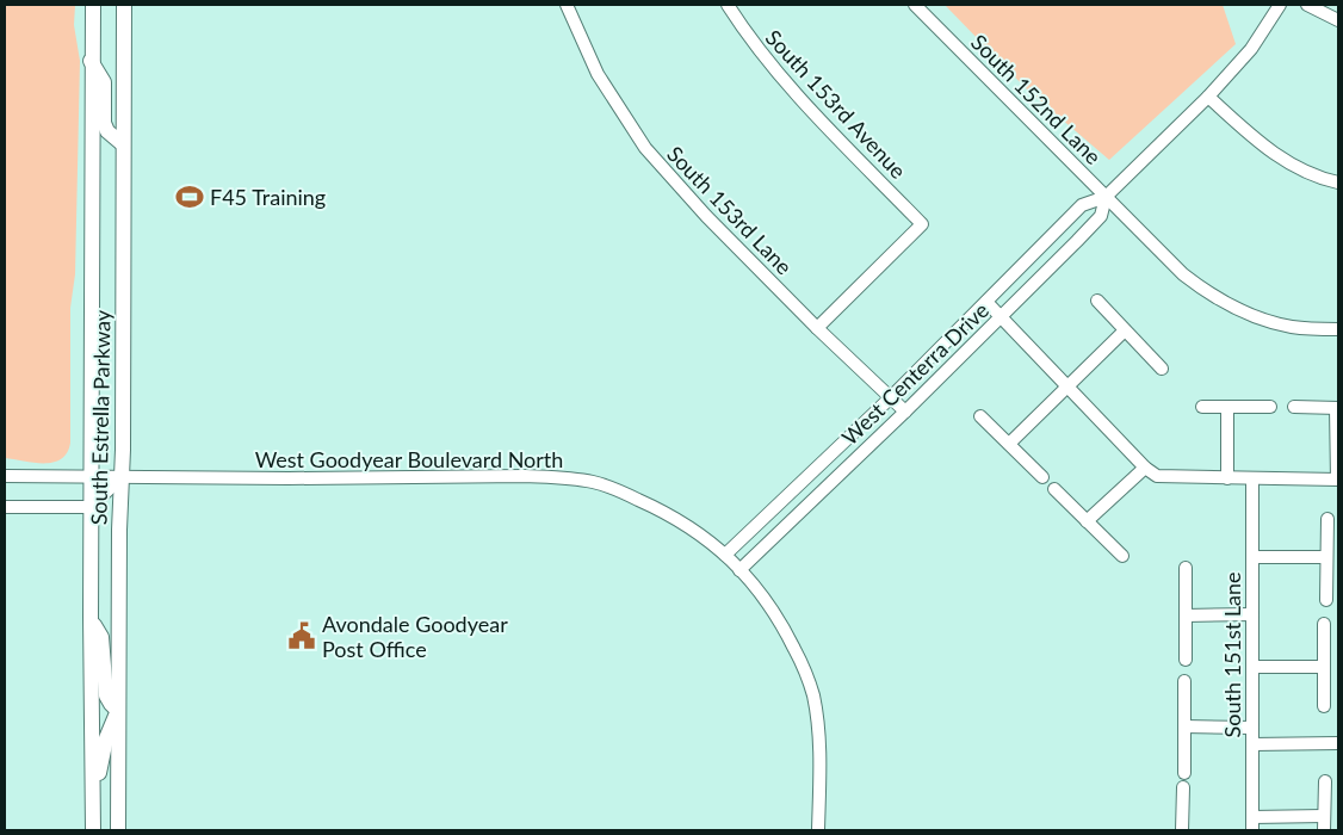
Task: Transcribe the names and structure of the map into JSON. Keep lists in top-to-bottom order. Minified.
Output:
{"streets":{"main road":["South Estrella Parkway"],"street":["South 152nd Lane","South 153rd Avenue","South 153rd Lane","West Centerra Drive","West Goodyear Boulevard North","South 151st Lane"]},"crossings":[["South 152nd Lane","West Centerra Drive"],["South 153rd Avenue","South 153rd Lane"],["South 153rd Lane","West Centerra Drive"],["West Centerra Drive","West Goodyear Boulevard North"],["South Estrella Parkway","West Goodyear Boulevard North"]],"places":{"sports":["F45 Training"],"public building":["Avondale Goodyear Post Office"]}}
